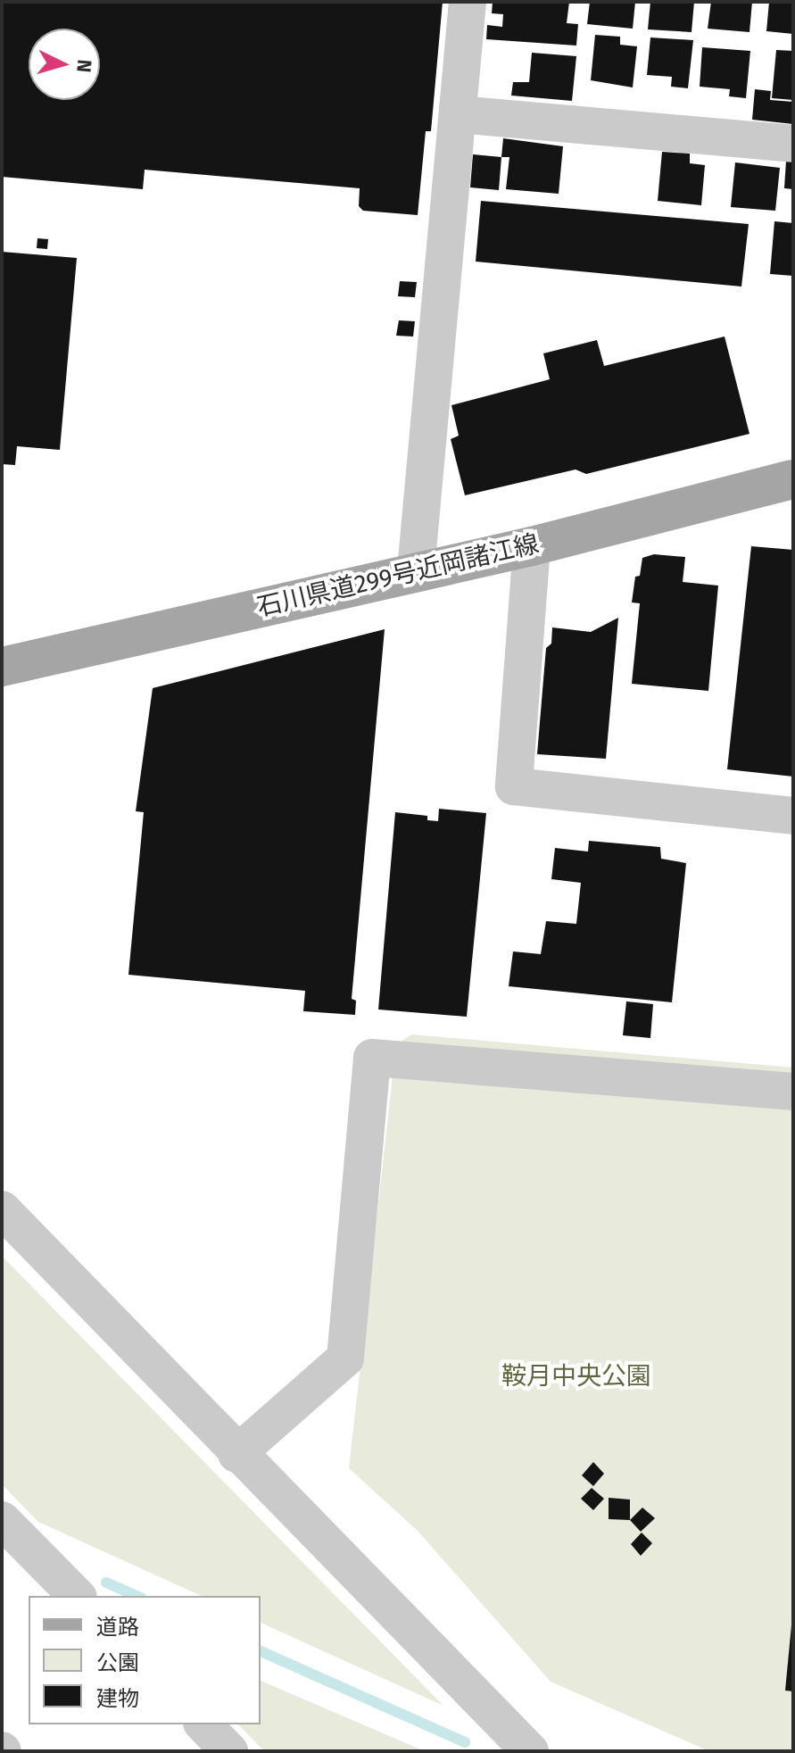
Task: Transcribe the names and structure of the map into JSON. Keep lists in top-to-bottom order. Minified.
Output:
{"streets":{"main road":["石川県道299号近岡諸江線"]},"parks":["鞍月中央公園"],"legend":["道路","公園","建物"],"north":"right"}
